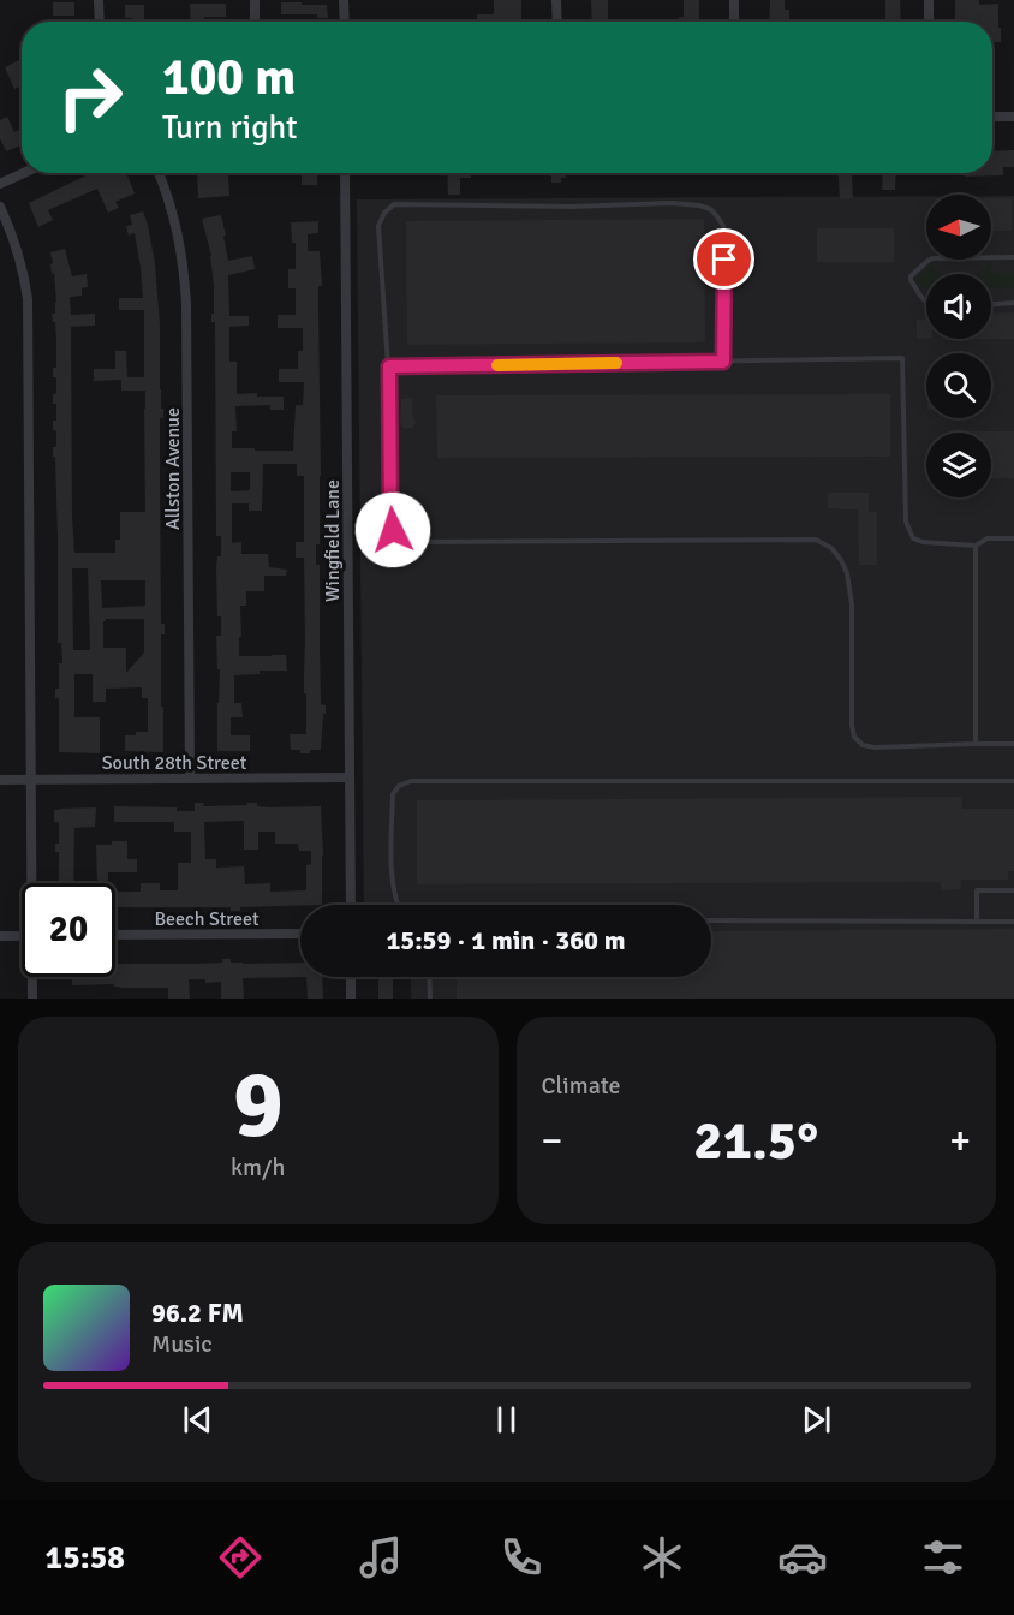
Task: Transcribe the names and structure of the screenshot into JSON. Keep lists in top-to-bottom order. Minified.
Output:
{"streets":{"street":["Allston Avenue","Wingfield Lane","South 28th Street","Beech Street"]},"crossings":[["Allston Avenue","South 28th Street"],["Wingfield Lane","South 28th Street"]],"north":"left","page":{"turn":["100 m","Turn right"],"limit":"20","trip":"15:59 · 1 min · 360 m","tile":[["9","km/h"],"Climate"],"heat":["−","21.5°","+"],"song":["96.2 FM","Music"],"tabs":"15:58"}}
